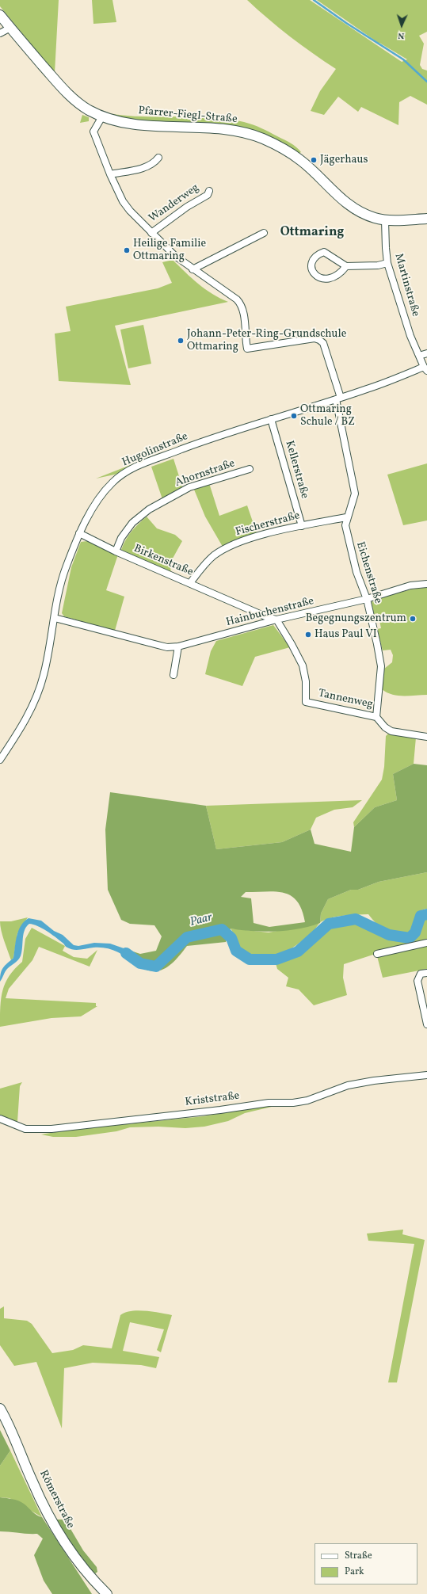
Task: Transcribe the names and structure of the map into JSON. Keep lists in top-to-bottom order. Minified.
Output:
{"streets":{"main road":["Pfarrer-Fiegl-Straße","Römerstraße"],"street":["Wanderweg","Martinstraße","Hugolinstraße","Kellerstraße","Ahornstraße","Fischerstraße","Birkenstraße","Eichenstraße","Hainbuchenstraße","Tannenweg","Kriststraße"]},"crossings":[["Pfarrer-Fiegl-Straße","Wanderweg"],["Pfarrer-Fiegl-Straße","Martinstraße"],["Wanderweg","Hugolinstraße"],["Wanderweg","Eichenstraße"],["Martinstraße","Hugolinstraße"],["Hugolinstraße","Kellerstraße"],["Hugolinstraße","Birkenstraße"],["Hugolinstraße","Eichenstraße"],["Hugolinstraße","Hainbuchenstraße"],["Kellerstraße","Fischerstraße"],["Ahornstraße","Birkenstraße"],["Fischerstraße","Birkenstraße"],["Fischerstraße","Eichenstraße"],["Birkenstraße","Hainbuchenstraße"],["Birkenstraße","Tannenweg"],["Eichenstraße","Hainbuchenstraße"],["Eichenstraße","Tannenweg"],["Hainbuchenstraße","Tannenweg"]],"districts":["Ottmaring"],"water":["Paar"],"places":["Jägerhaus","Heilige Familie Ottmaring","Johann-Peter-Ring-Grundschule Ottmaring","Ottmaring Schule / BZ","Begegnungszentrum","Haus Paul VI"],"legend":["Straße","Park"],"north":"bottom"}
